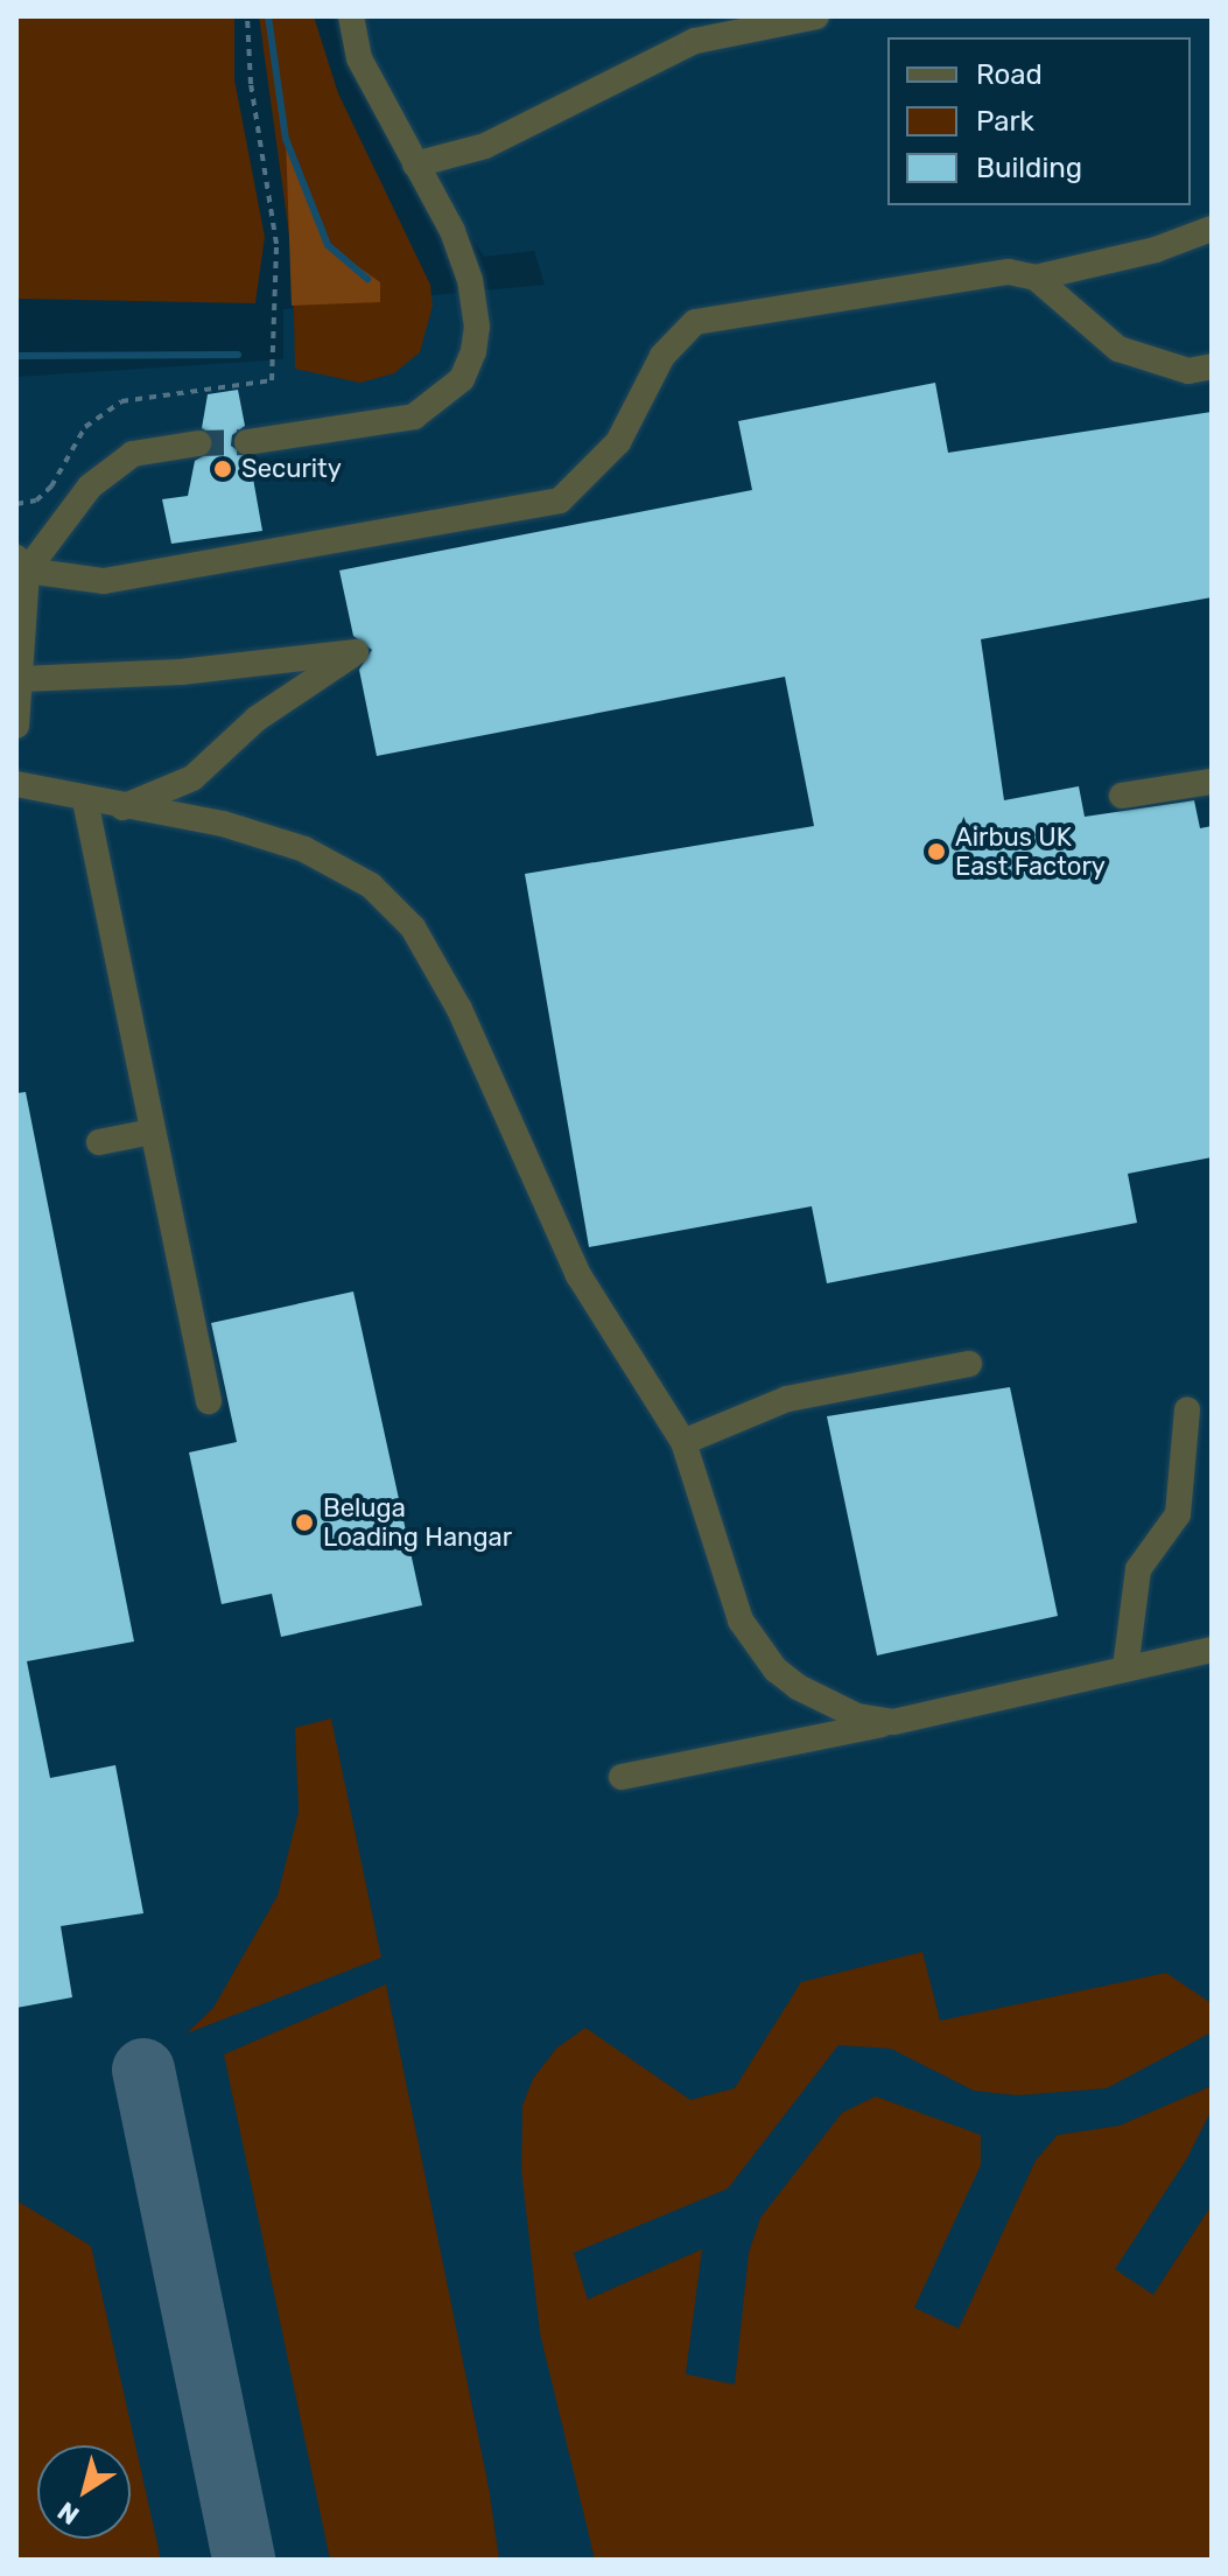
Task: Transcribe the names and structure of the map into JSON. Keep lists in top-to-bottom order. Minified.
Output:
{"places":["Security","Airbus UK East Factory","Beluga Loading Hangar"],"legend":["Road","Park","Building"],"north":"bottom left"}
